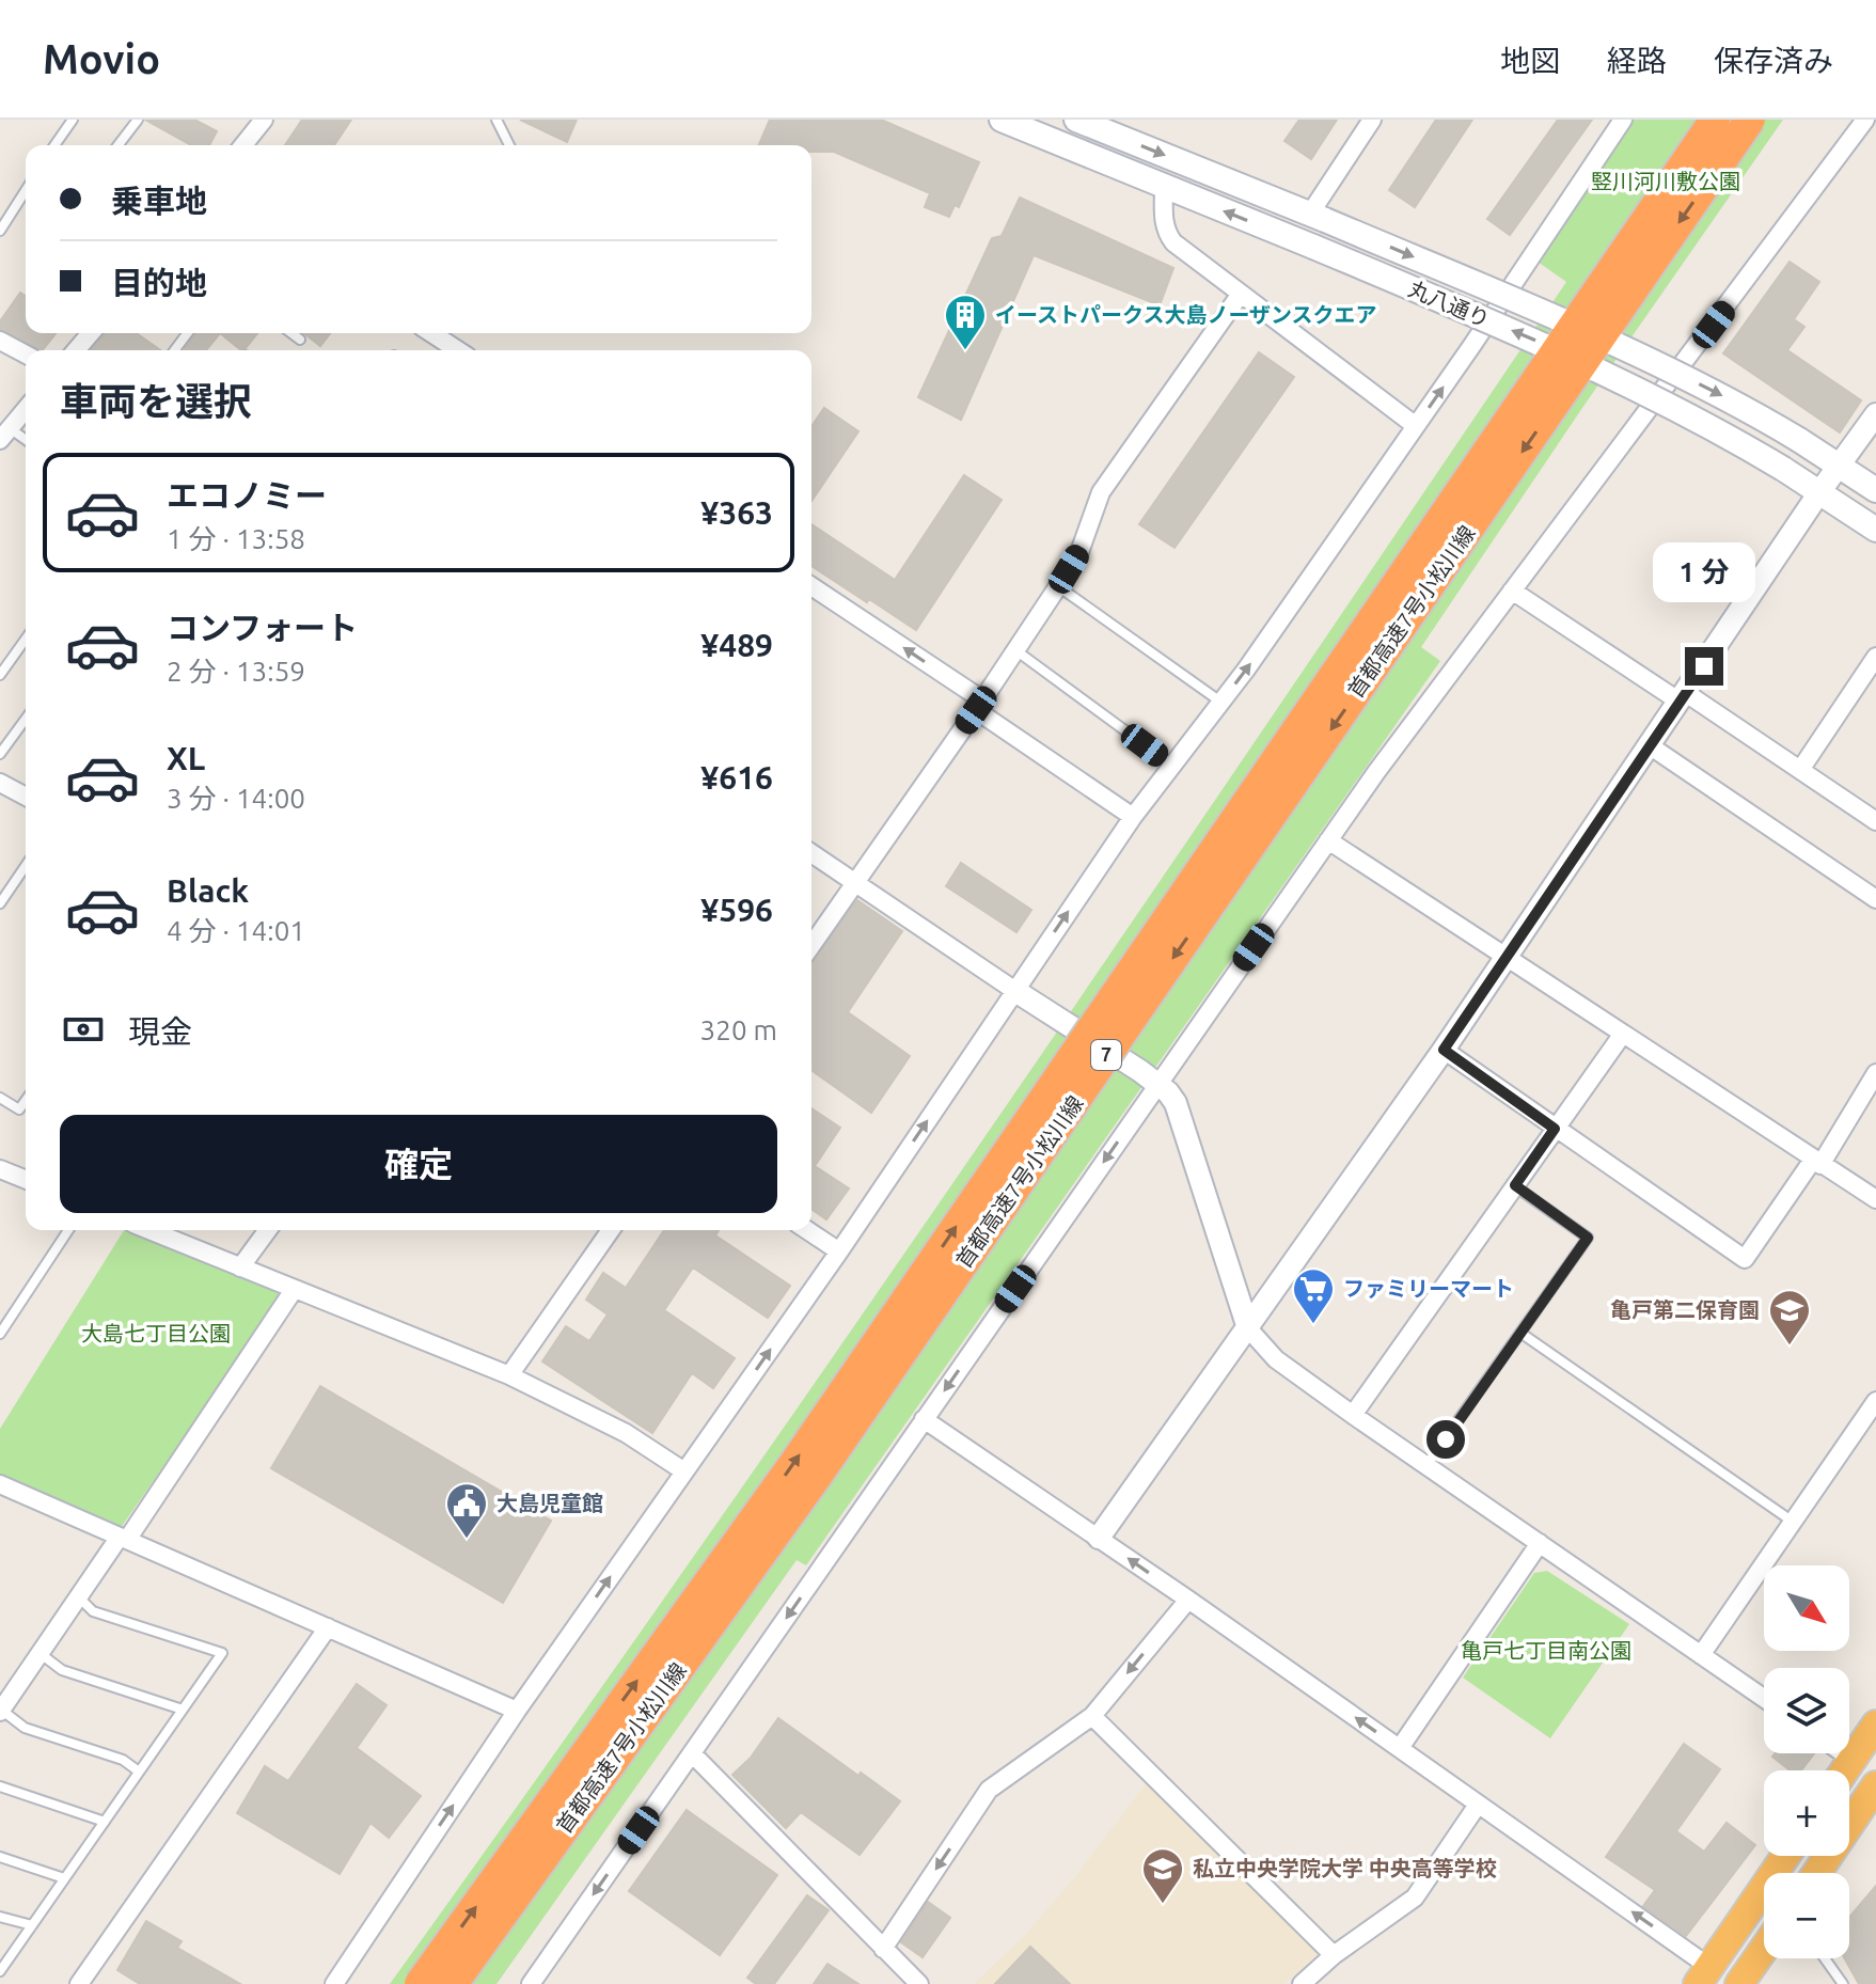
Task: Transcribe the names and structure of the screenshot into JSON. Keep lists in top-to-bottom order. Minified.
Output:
{"streets":{"highway":["首都高速7号小松川線","7"],"main road":["丸八通り"]},"parks":["竪川河川敷公園","大島七丁目公園","亀戸七丁目南公園"],"places":{"building":["イーストパークス大島ノーザンスクエア"],"supermarket":["ファミリーマート"],"school or university":["亀戸第二保育園","私立中央学院大学 中央高等学校"],"public building":["大島児童館"]},"north":"bottom right","page":{"header":"Movio","nav":["地図","経路","保存済み"],"banner":["乗車地","目的地"],"heading":"車両を選択","list":[{"name":"エコノミー","note":"1 分 · 13:58","value":"¥363"},{"name":"コンフォート","note":"2 分 · 13:59","value":"¥489"},{"name":"XL","note":"3 分 · 14:00","value":"¥616"},{"name":"Black","note":"4 分 · 14:01","value":"¥596"}],"bubble":"1 分","pay":["現金","320 m"],"buttons":"確定","map_buttons":["+","−"]}}
